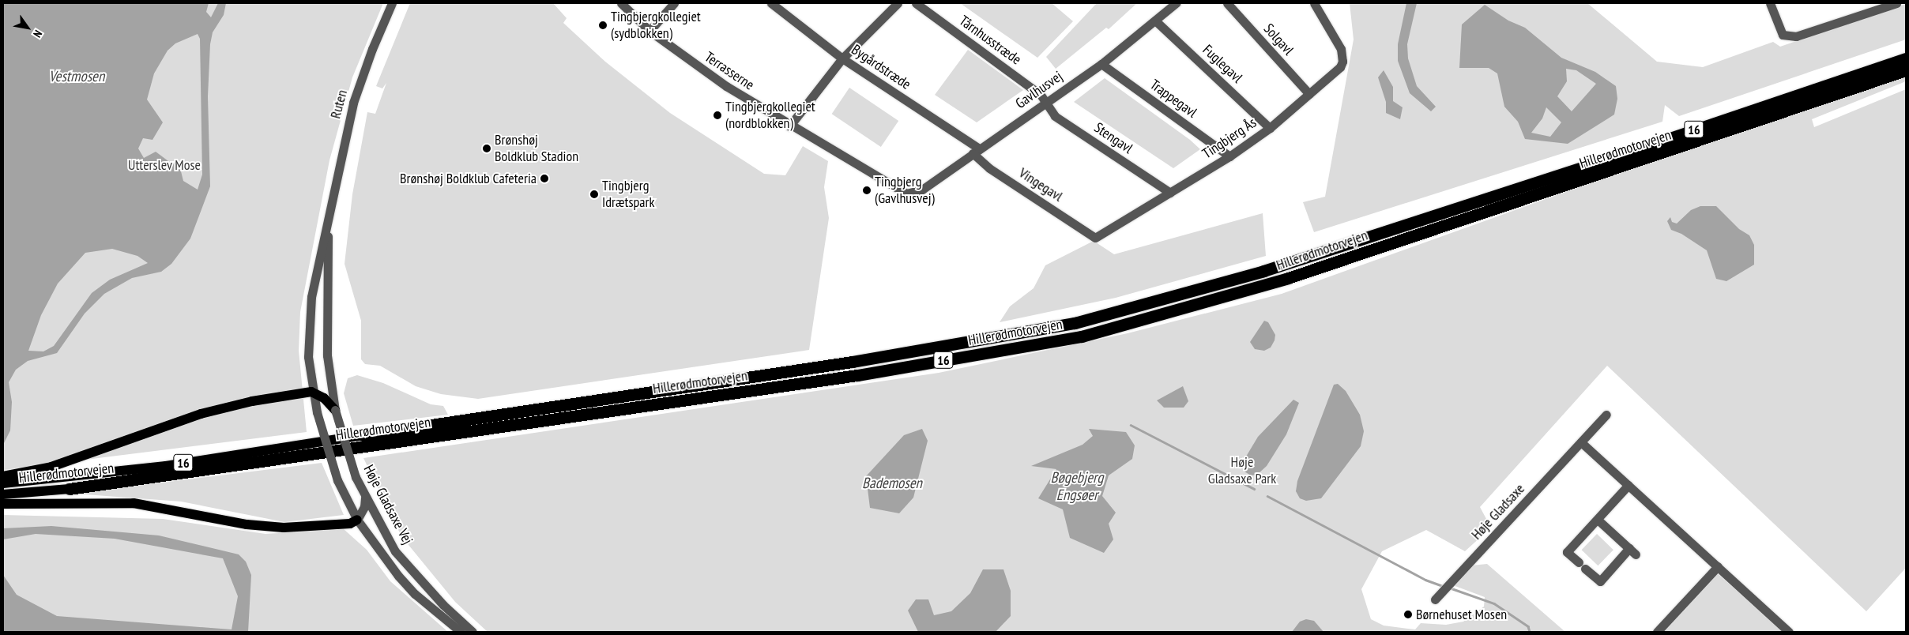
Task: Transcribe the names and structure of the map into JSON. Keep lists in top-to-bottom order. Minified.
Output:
{"streets":{"highway":["16","Hillerødmotorvejen"],"street":["Solgavl","Tårnhusstræde","Fuglegavl","Bygårdstræde","Terrasserne","Gavlhusvej","Trappegavl","Ruten","Stengavl","Tingbjerg Ås","Vingegavl","Høje Gladsaxe Vej","Høje Gladsaxe"]},"crossings":[["Solgavl","Tingbjerg Ås"],["Tårnhusstræde","Gavlhusvej"],["Tårnhusstræde","Stengavl"],["Fuglegavl","Gavlhusvej"],["Fuglegavl","Tingbjerg Ås"],["Bygårdstræde","Gavlhusvej"],["Bygårdstræde","Vingegavl"],["Terrasserne","Gavlhusvej"],["Gavlhusvej","Trappegavl"],["Gavlhusvej","Stengavl"],["Gavlhusvej","Vingegavl"],["Trappegavl","Tingbjerg Ås"],["Ruten","Høje Gladsaxe Vej"],["Stengavl","Tingbjerg Ås"],["Tingbjerg Ås","Vingegavl"]],"water":["Vestmosen","Bøgebjerg Engsøer","Bademosen"],"parks":["Utterslev Mose","Høje Gladsaxe Park"],"places":["Tingbjergkollegiet (sydblokken)","Tingbjergkollegiet (nordblokken)","Brønshøj Boldklub Stadion","Brønshøj Boldklub Cafeteria","Tingbjerg (Gavlhusvej)","Tingbjerg Idrætspark","Børnehuset Mosen"],"north":"bottom right"}
